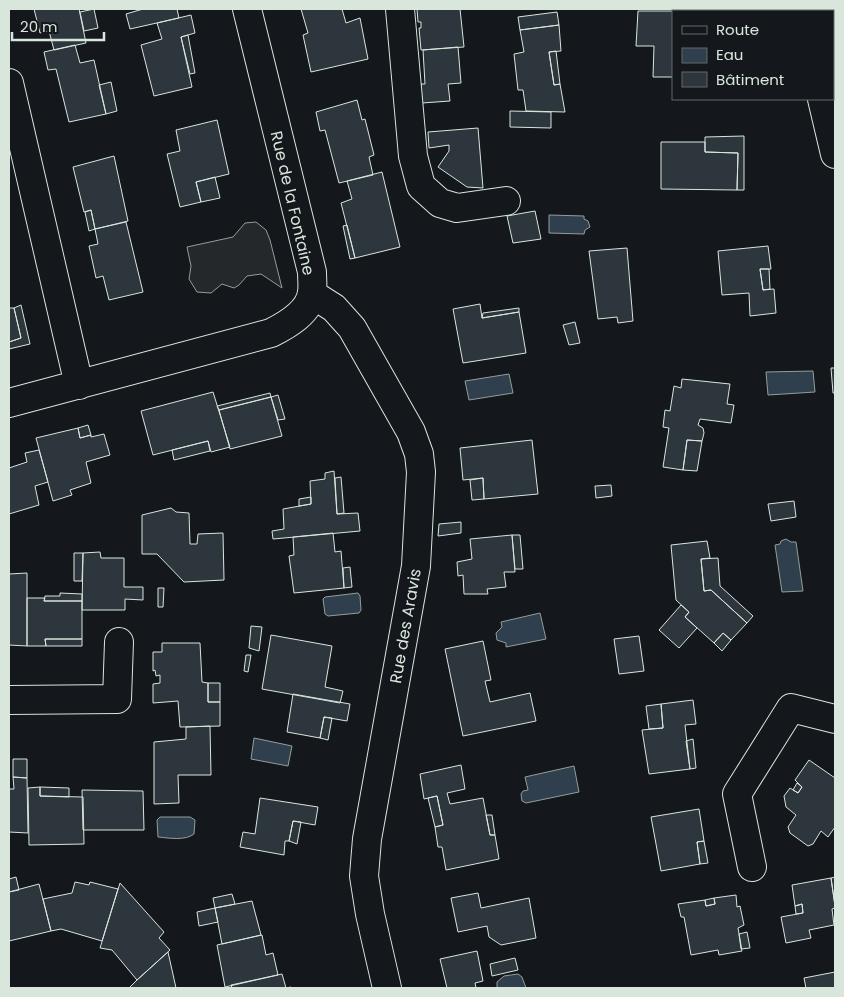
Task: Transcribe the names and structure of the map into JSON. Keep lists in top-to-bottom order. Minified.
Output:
{"streets":{"street":["Rue de la Fontaine","Rue des Aravis"]},"crossings":[["Rue de la Fontaine","Rue des Aravis"]],"legend":["Route","Eau","Bâtiment"],"scale_bar":"20 m"}
